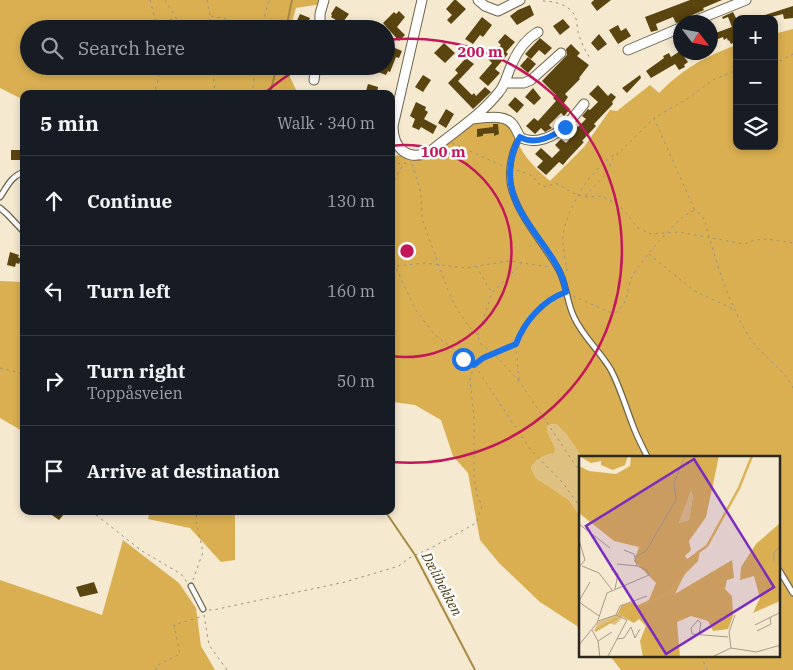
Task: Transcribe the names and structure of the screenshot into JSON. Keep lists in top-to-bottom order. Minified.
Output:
{"water":["Dælibekken"],"north":"bottom right","page":{"map_buttons":["+","−"],"search":"Search here","heading":["5 min","Walk · 340 m"],"list":[["Continue","130 m"],["Turn left","160 m"],["Turn right","Toppåsveien","50 m"],"Arrive at destination"]},"rings":["200 m","100 m"]}
